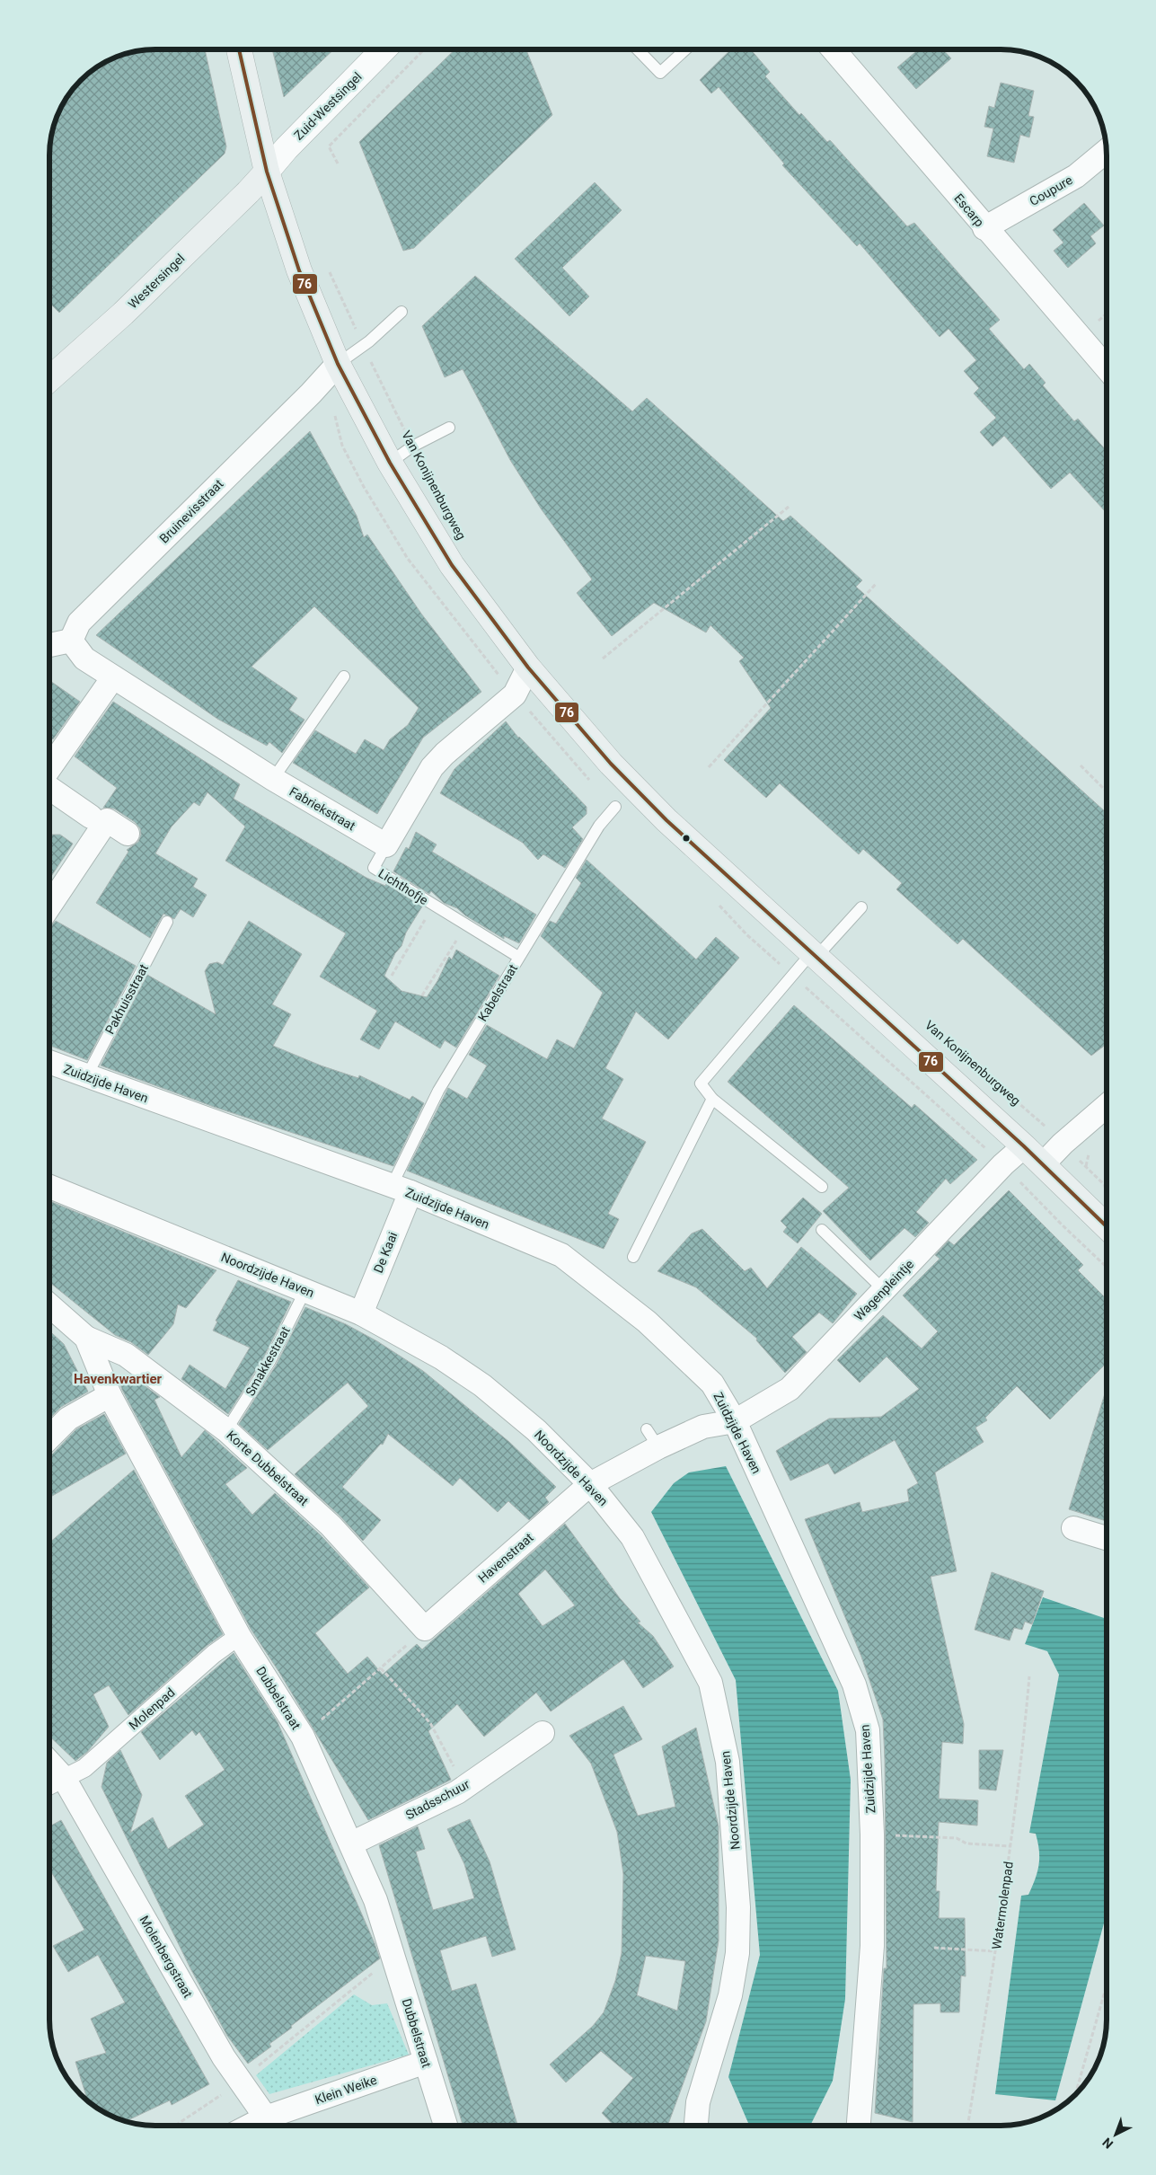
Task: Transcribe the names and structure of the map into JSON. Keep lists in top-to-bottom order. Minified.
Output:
{"streets":{"main road":["Westersingel","Van Konijnenburgweg"],"street":["Zuid-Westsingel","Coupure","Escarp","Bruinevisstraat","Fabriekstraat","Zuidzijde Haven","De Kaai","Noordzijde Haven","Wagenpleintje","Korte Dubbelstraat","Havenstraat","Dubbelstraat","Molenpad","Stadsschuur","Molenbergstraat","Klein Weike"],"lane":["Lichthofje","Kabelstraat","Pakhuisstraat","Smakkestraat"],"path":["Watermolenpad"]},"crossings":[["Zuid-Westsingel","Westersingel"],["Zuid-Westsingel","Van Konijnenburgweg"],["Coupure","Escarp"],["Westersingel","Van Konijnenburgweg"],["Van Konijnenburgweg","Bruinevisstraat"],["Van Konijnenburgweg","Wagenpleintje"],["Bruinevisstraat","Fabriekstraat"],["Fabriekstraat","Lichthofje"],["Lichthofje","Kabelstraat"],["Kabelstraat","Zuidzijde Haven"],["Kabelstraat","De Kaai"],["Pakhuisstraat","Zuidzijde Haven"],["Zuidzijde Haven","De Kaai"],["Zuidzijde Haven","Wagenpleintje"],["Zuidzijde Haven","Havenstraat"],["De Kaai","Noordzijde Haven"],["Noordzijde Haven","Smakkestraat"],["Noordzijde Haven","Havenstraat"],["Wagenpleintje","Havenstraat"],["Smakkestraat","Korte Dubbelstraat"],["Korte Dubbelstraat","Havenstraat"],["Korte Dubbelstraat","Dubbelstraat"],["Dubbelstraat","Molenpad"],["Dubbelstraat","Stadsschuur"],["Dubbelstraat","Klein Weike"],["Molenpad","Molenbergstraat"],["Molenbergstraat","Klein Weike"]],"districts":["Havenkwartier"],"lines":["transit line 76"],"north":"bottom left"}
